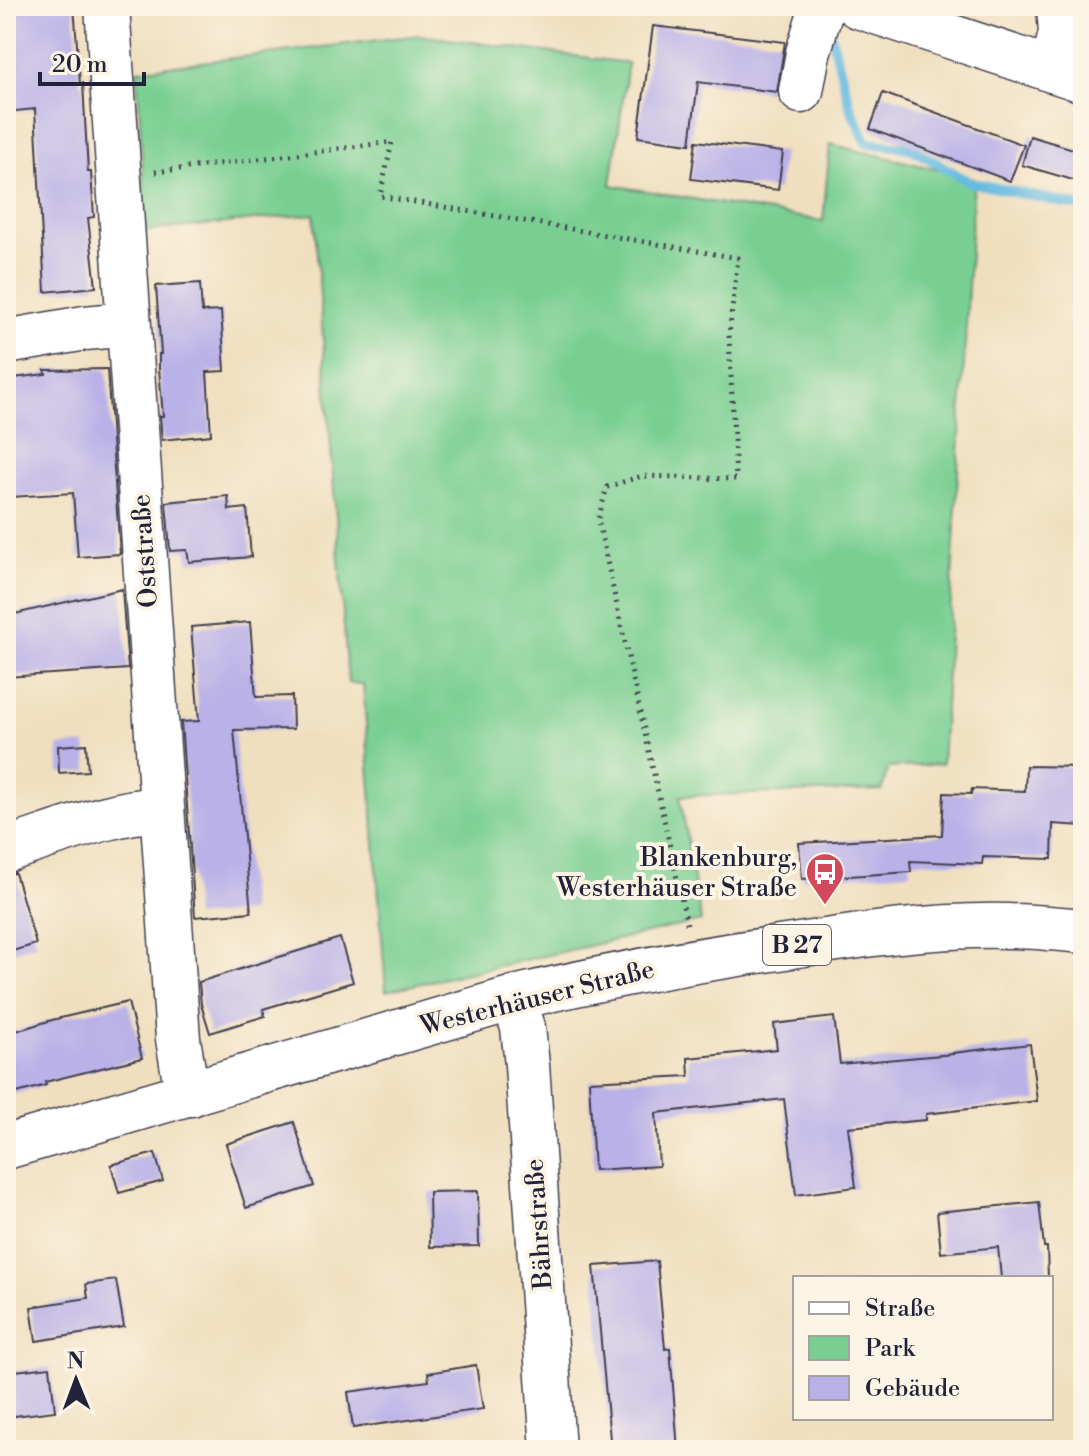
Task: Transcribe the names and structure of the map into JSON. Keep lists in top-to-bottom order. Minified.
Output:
{"streets":{"street":["Oststraße","B 27","Westerhäuser Straße","Bährstraße"]},"crossings":[["Oststraße","Westerhäuser Straße"],["Westerhäuser Straße","Bährstraße"]],"places":{"bus stop":["Blankenburg, Westerhäuser Straße"]},"legend":["Straße","Park","Gebäude"],"scale_bar":"20 m","north":"top"}
